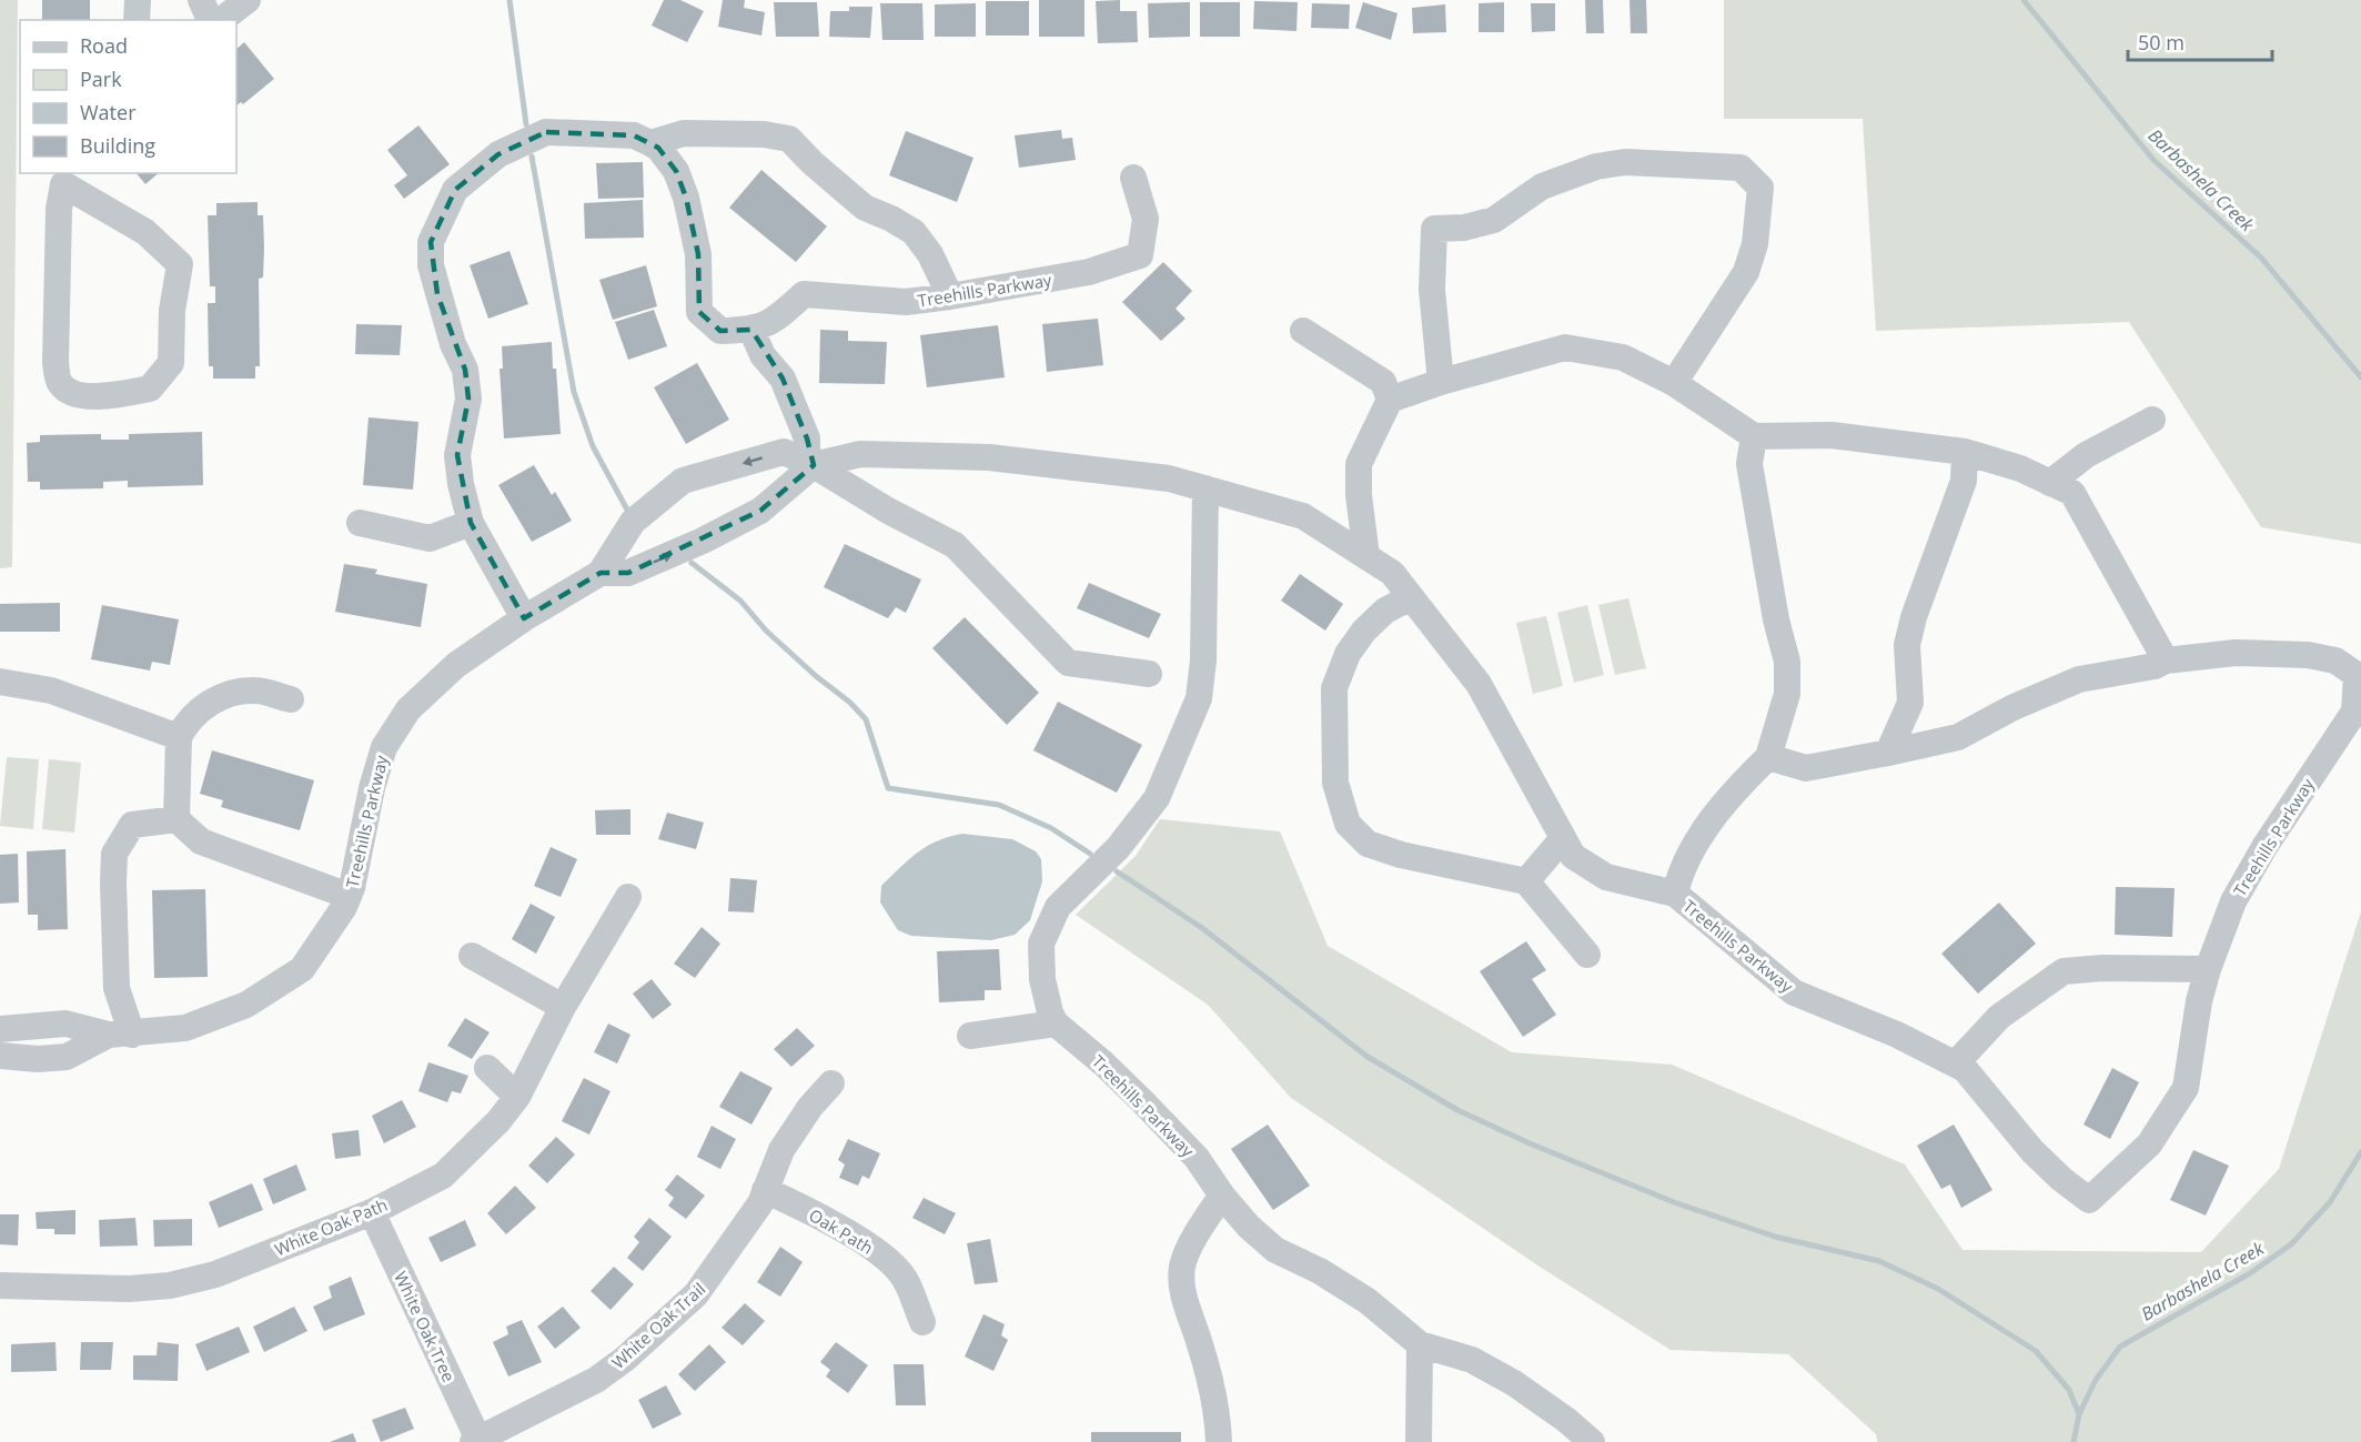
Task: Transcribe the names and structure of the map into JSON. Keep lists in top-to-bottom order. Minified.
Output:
{"streets":{"street":["Treehills Parkway","White Oak Path","Oak Path","White Oak Trail","White Oak Tree"]},"crossings":[["White Oak Path","White Oak Tree"],["Oak Path","White Oak Trail"],["White Oak Trail","White Oak Tree"]],"water":["Barbashela Creek"],"legend":["Road","Park","Water","Building"],"scale_bar":"50 m"}
